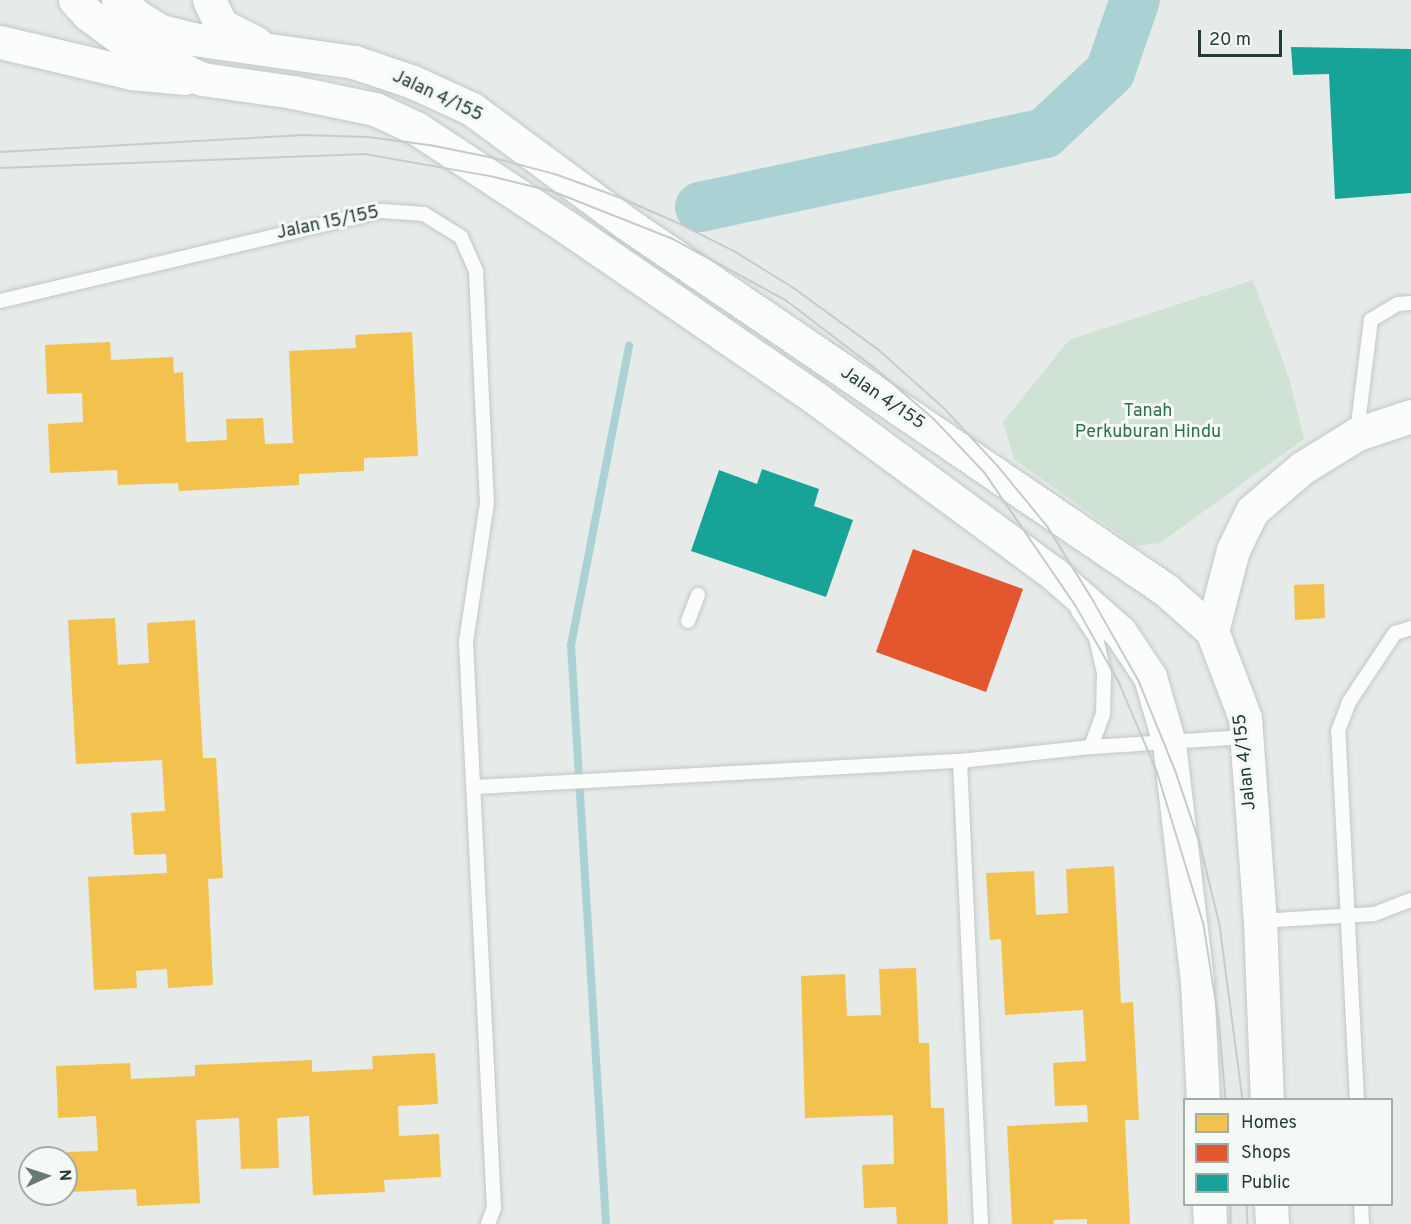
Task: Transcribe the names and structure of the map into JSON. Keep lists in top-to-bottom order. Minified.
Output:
{"streets":{"street":["Jalan 4/155"],"lane":["Jalan 15/155"]},"parks":["Tanah Perkuburan Hindu"],"legend":["Homes","Shops","Public"],"scale_bar":"20 m","north":"right"}
